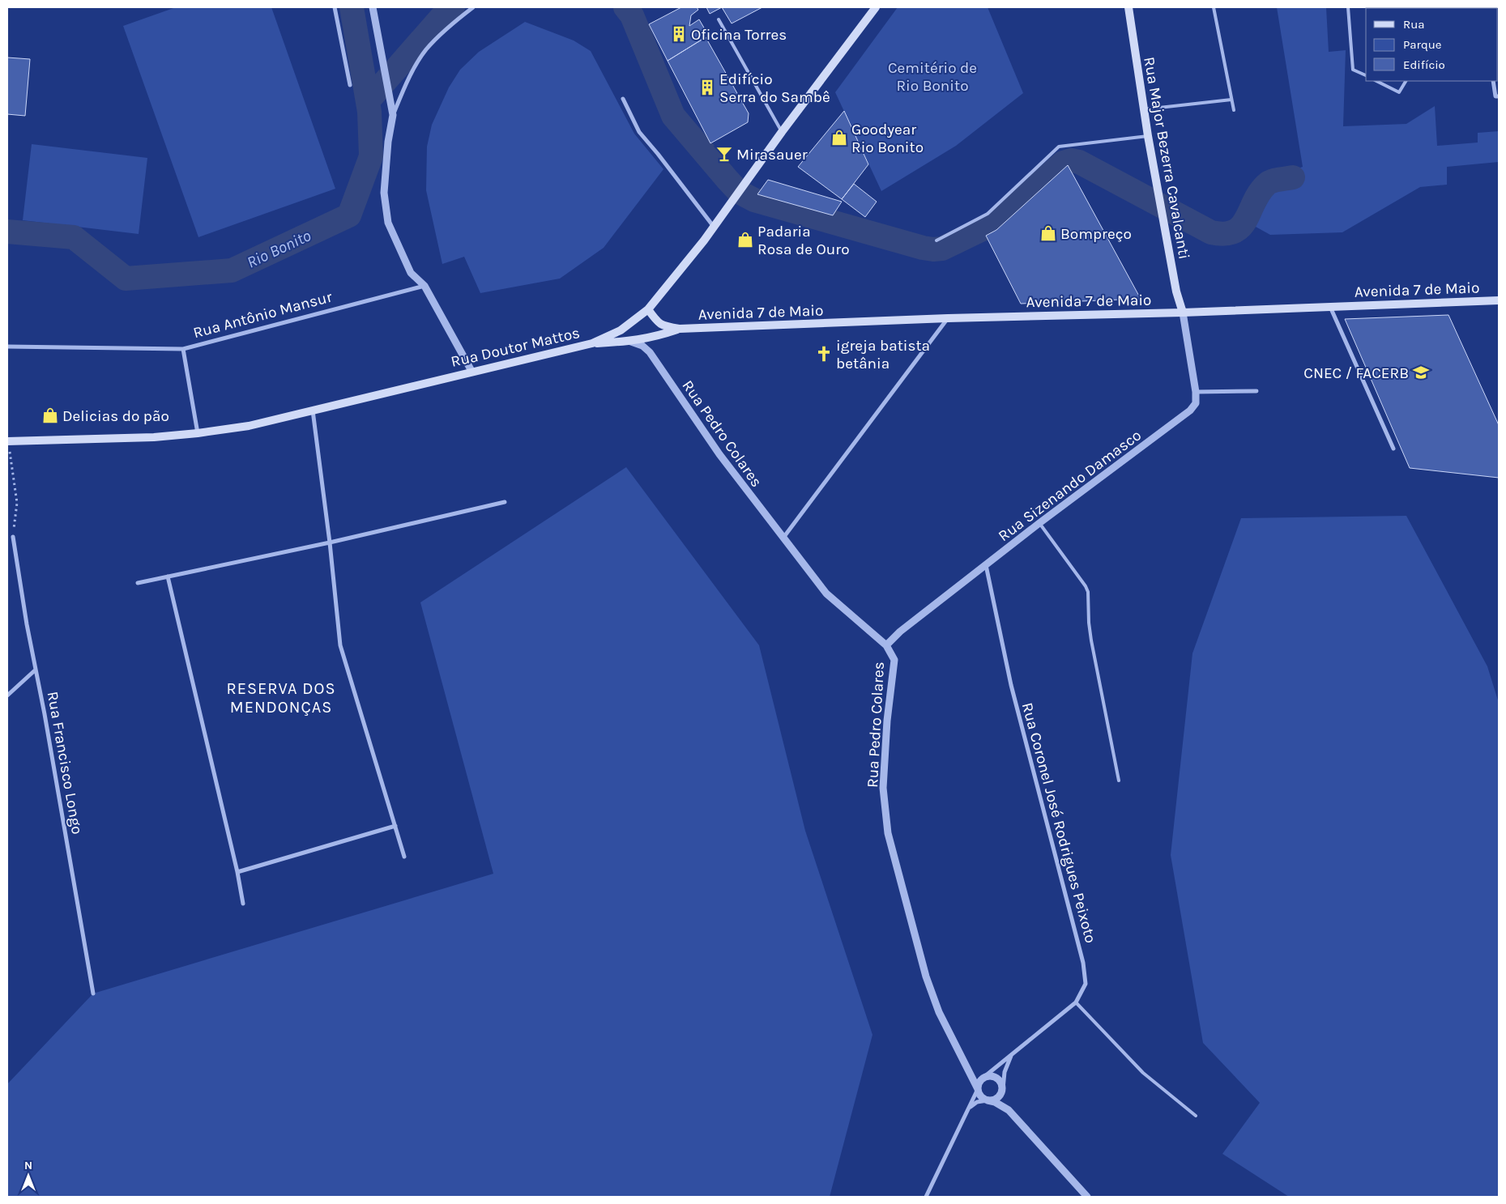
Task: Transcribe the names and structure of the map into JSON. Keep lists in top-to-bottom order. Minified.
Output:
{"streets":{"main road":["Rua Major Bezerra Cavalcanti","Avenida 7 de Maio","Rua Doutor Mattos"],"street":["Rua Antônio Mansur","Rua Pedro Colares","Rua Sizenando Damasco","Rua Francisco Longo","Rua Coronel José Rodrigues Peixoto"]},"crossings":[["Rua Major Bezerra Cavalcanti","Avenida 7 de Maio"],["Rua Major Bezerra Cavalcanti","Rua Sizenando Damasco"],["Avenida 7 de Maio","Rua Doutor Mattos"],["Avenida 7 de Maio","Rua Pedro Colares"],["Avenida 7 de Maio","Rua Sizenando Damasco"],["Rua Pedro Colares","Rua Sizenando Damasco"],["Rua Pedro Colares","Rua Coronel José Rodrigues Peixoto"],["Rua Sizenando Damasco","Rua Coronel José Rodrigues Peixoto"]],"districts":["RESERVA DOS MENDONÇAS"],"water":["Rio Bonito"],"parks":["Cemitério de Rio Bonito"],"places":{"building":["Oficina Torres","Edifício Serra do Sambê"],"shop":["Goodyear Rio Bonito","Bompreço","Padaria Rosa de Ouro","Delicias do pão"],"bar":["Mirasauer"],"church":["igreja batista betânia"],"school or university":["CNEC / FACERB"]},"legend":["Rua","Parque","Edifício"],"north":"top"}
